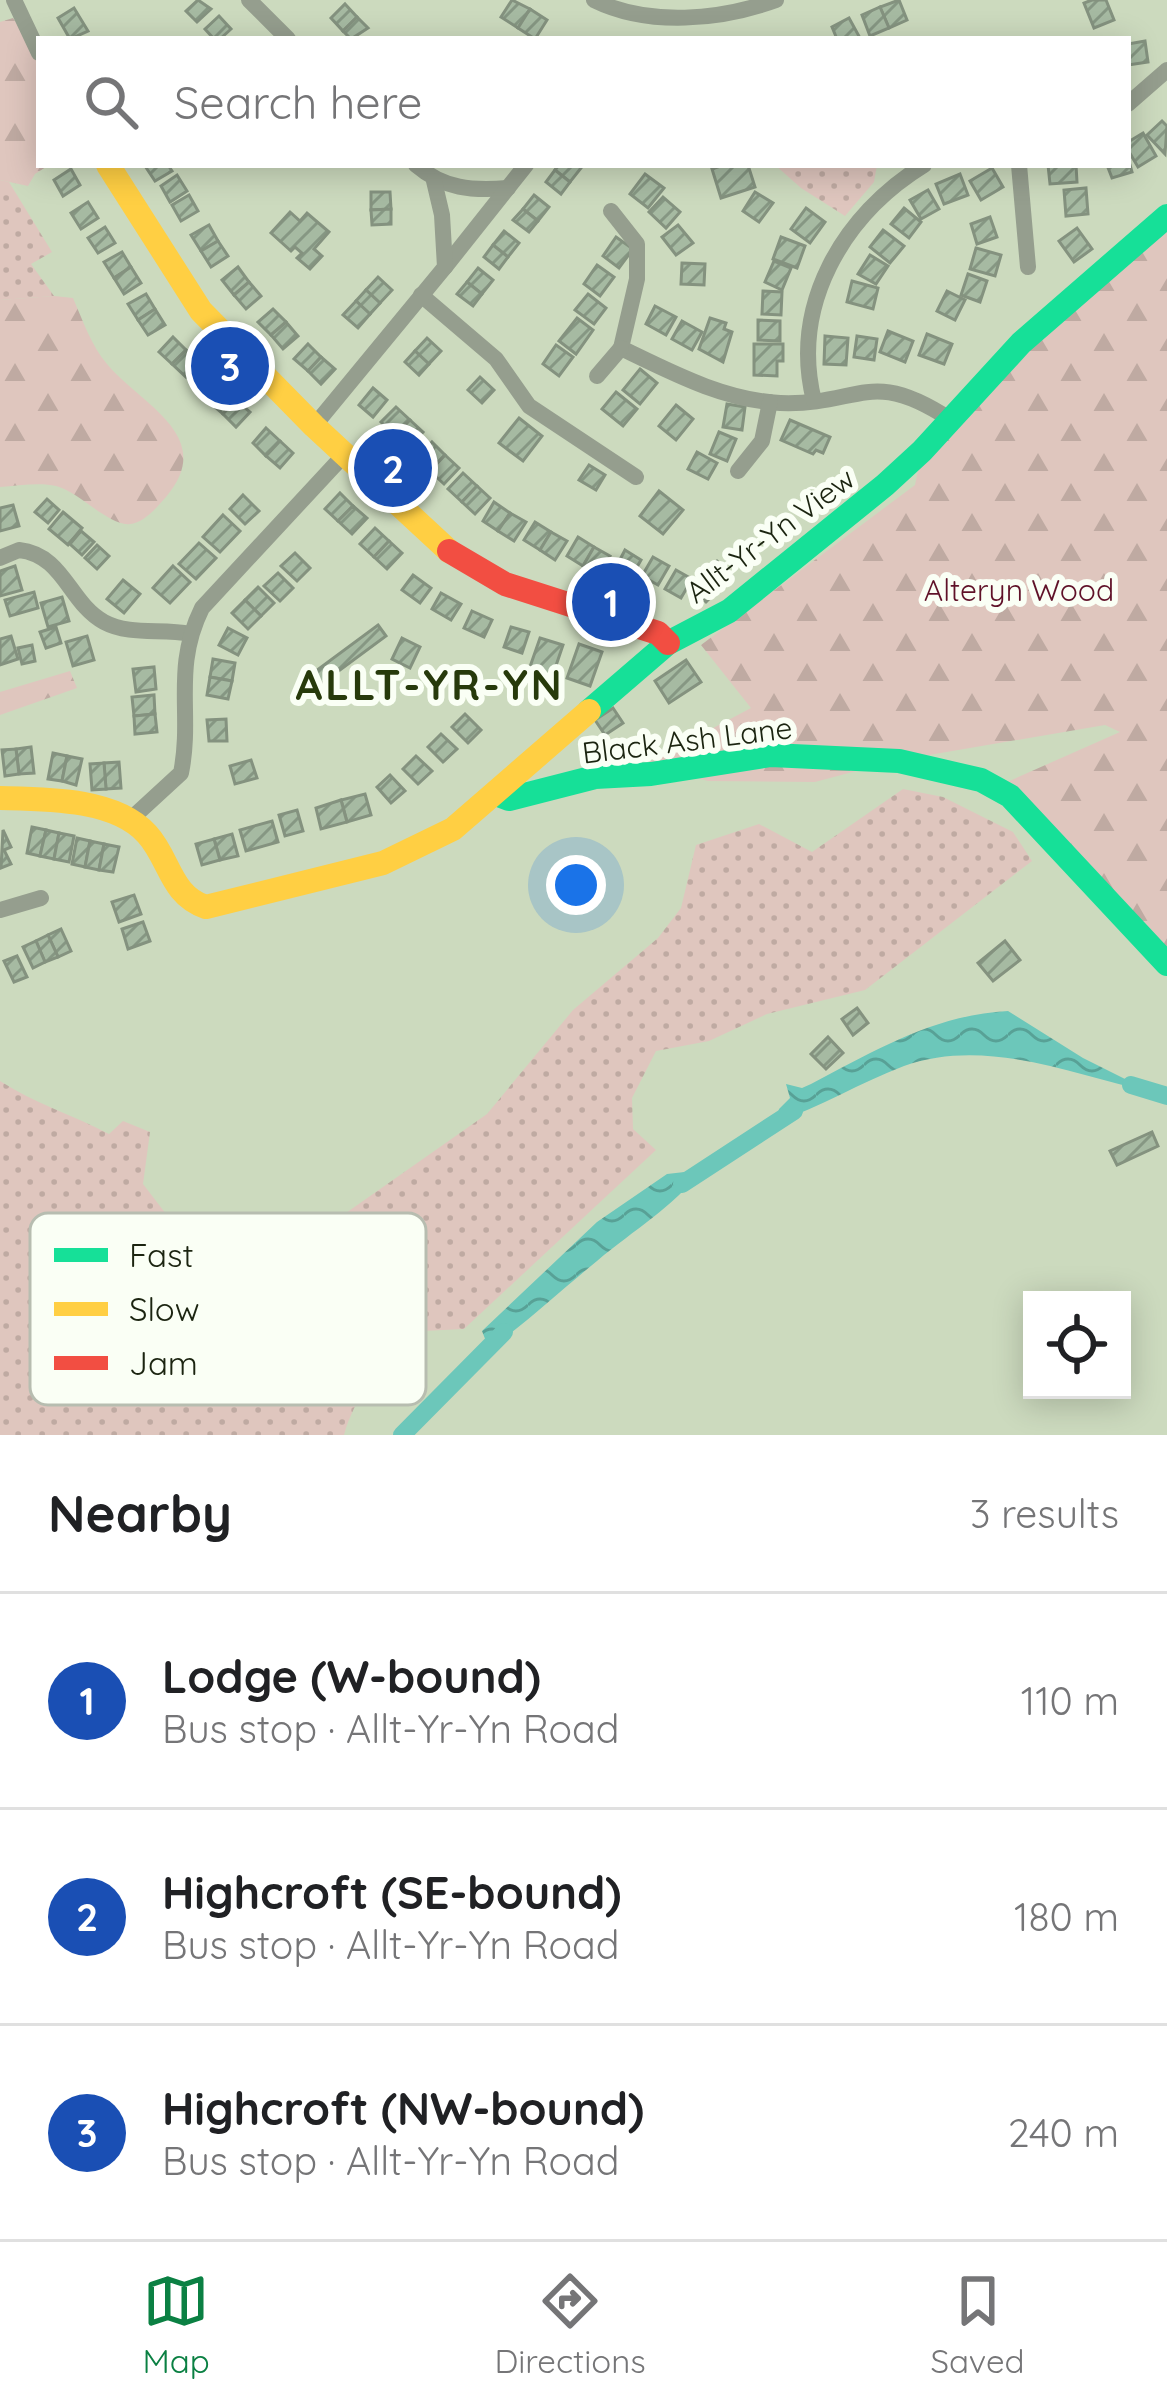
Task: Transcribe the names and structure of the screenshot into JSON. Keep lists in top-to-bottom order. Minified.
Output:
{"streets":{"street":["Allt-Yr-Yn View","Black Ash Lane"]},"crossings":[["Allt-Yr-Yn View","Black Ash Lane"]],"districts":["ALLT-YR-YN"],"parks":["Alteryn Wood"],"legend":["Fast","Slow","Jam"],"page":{"search":"Search here","pins":["3","2","1"],"heading":["Nearby","3 results"],"list":[{"mark":"1","name":"Lodge (W-bound)","note":"Bus stop · Allt-Yr-Yn Road","value":"110 m"},{"mark":"2","name":"Highcroft (SE-bound)","note":"Bus stop · Allt-Yr-Yn Road","value":"180 m"},{"mark":"3","name":"Highcroft (NW-bound)","note":"Bus stop · Allt-Yr-Yn Road","value":"240 m"}],"nav":["Map","Directions","Saved"]}}
